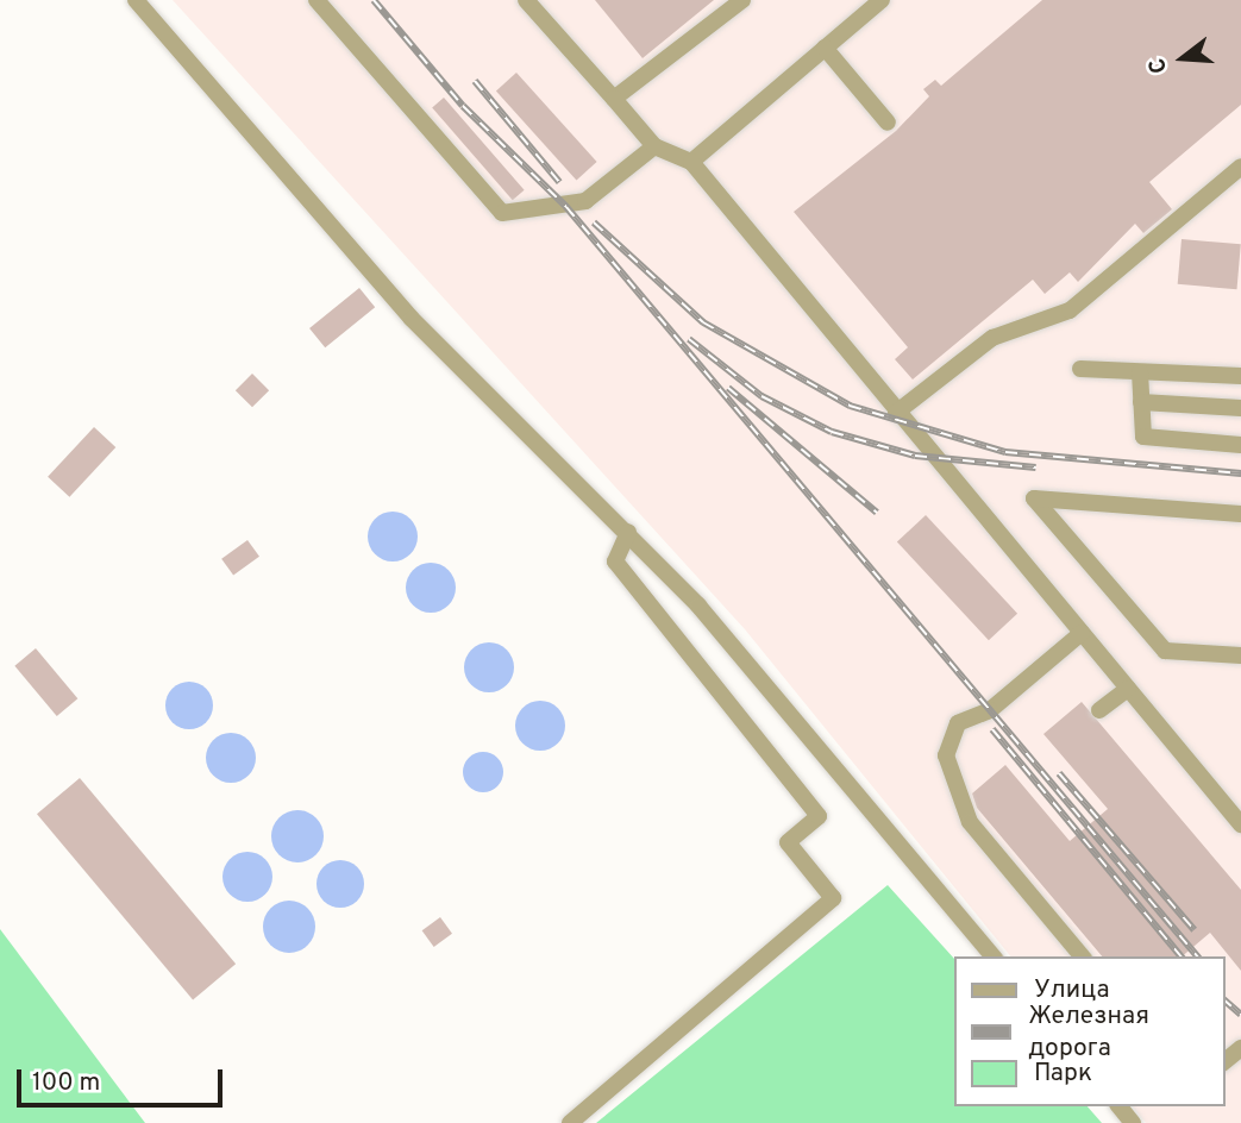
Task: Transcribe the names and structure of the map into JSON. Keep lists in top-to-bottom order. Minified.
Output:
{"legend":["Улица","Железная дорога","Парк"],"scale_bar":"100 m","north":"left"}
